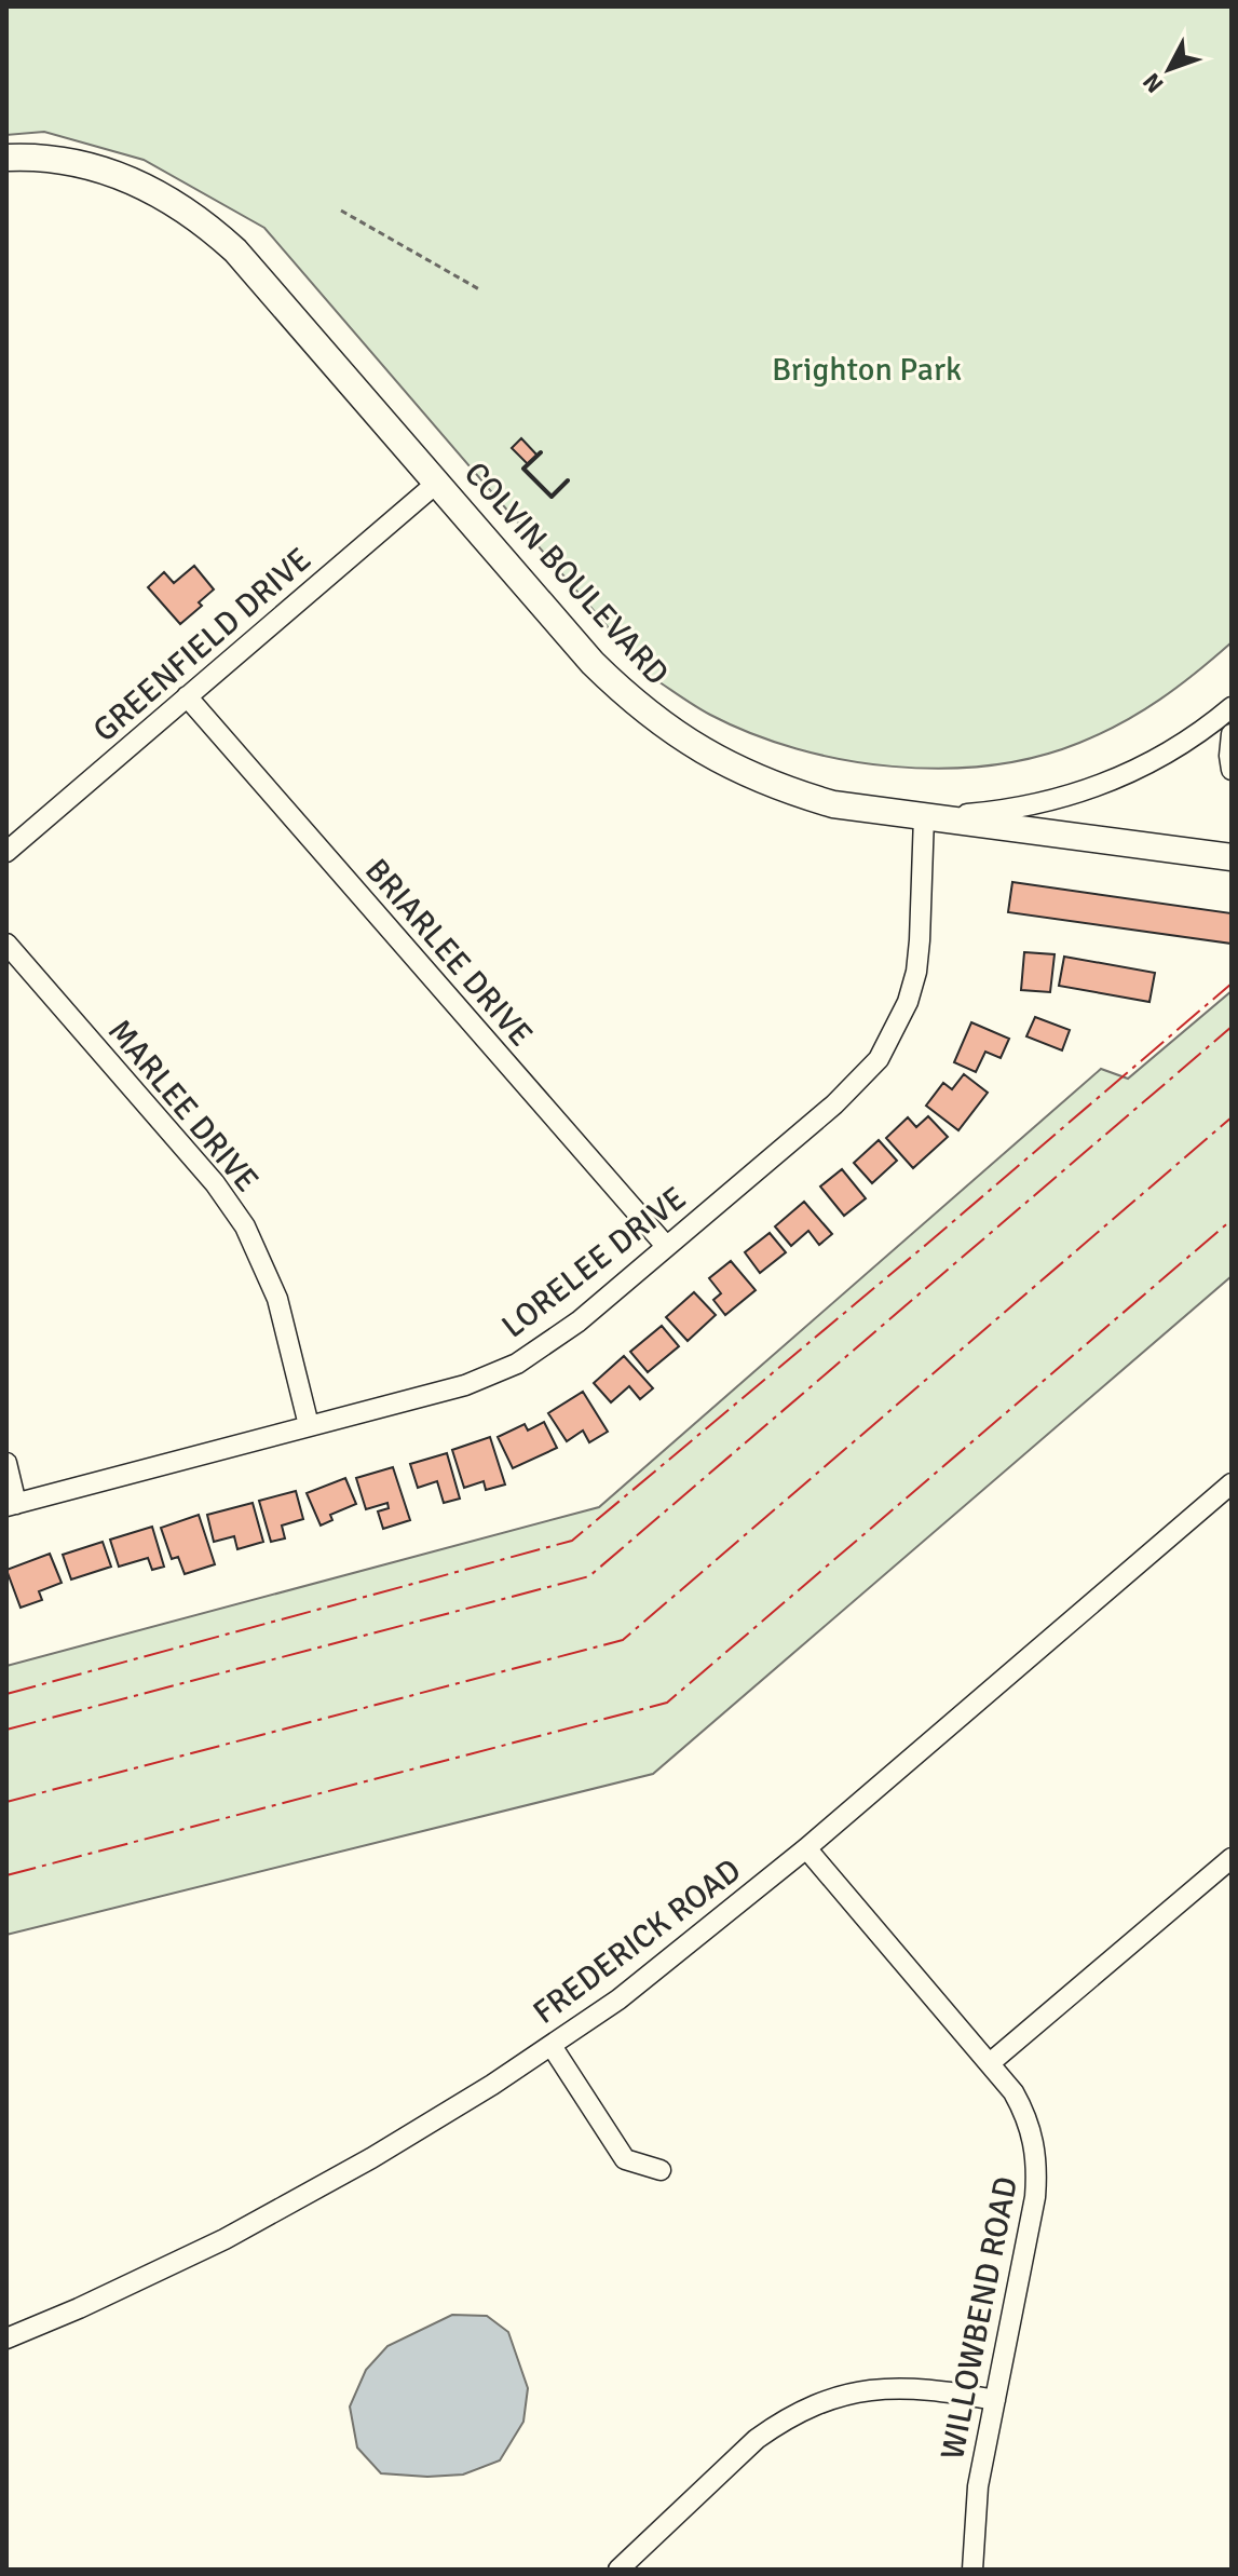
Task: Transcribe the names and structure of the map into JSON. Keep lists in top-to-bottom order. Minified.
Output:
{"streets":{"street":["COLVIN BOULEVARD","GREENFIELD DRIVE","BRIARLEE DRIVE","MARLEE DRIVE","LORELEE DRIVE","FREDERICK ROAD","WILLOWBEND ROAD"]},"crossings":[["COLVIN BOULEVARD","GREENFIELD DRIVE"],["COLVIN BOULEVARD","LORELEE DRIVE"],["GREENFIELD DRIVE","BRIARLEE DRIVE"],["BRIARLEE DRIVE","LORELEE DRIVE"],["MARLEE DRIVE","LORELEE DRIVE"],["FREDERICK ROAD","WILLOWBEND ROAD"]],"parks":["Brighton Park"],"north":"bottom left"}
